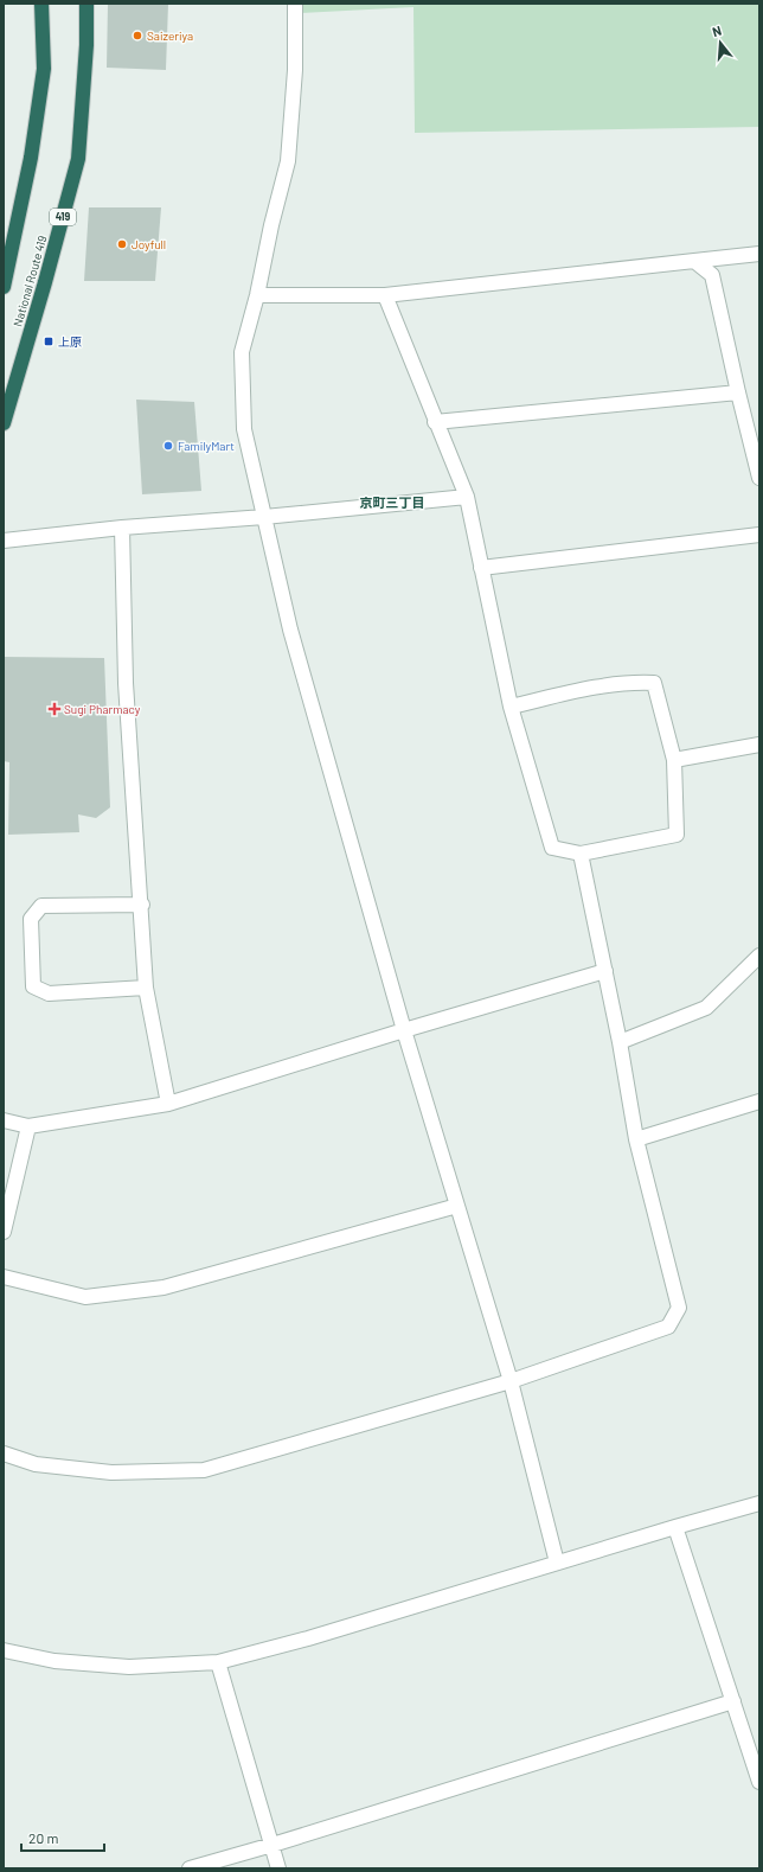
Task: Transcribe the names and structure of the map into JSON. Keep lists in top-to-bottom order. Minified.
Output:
{"streets":{"highway":["419","National Route 419"]},"districts":["京町三丁目"],"places":{"other":["Saizeriya","Joyfull","FamilyMart"],"transit":["上原"],"health":["Sugi Pharmacy"]},"scale_bar":"20 m","north":"top"}
